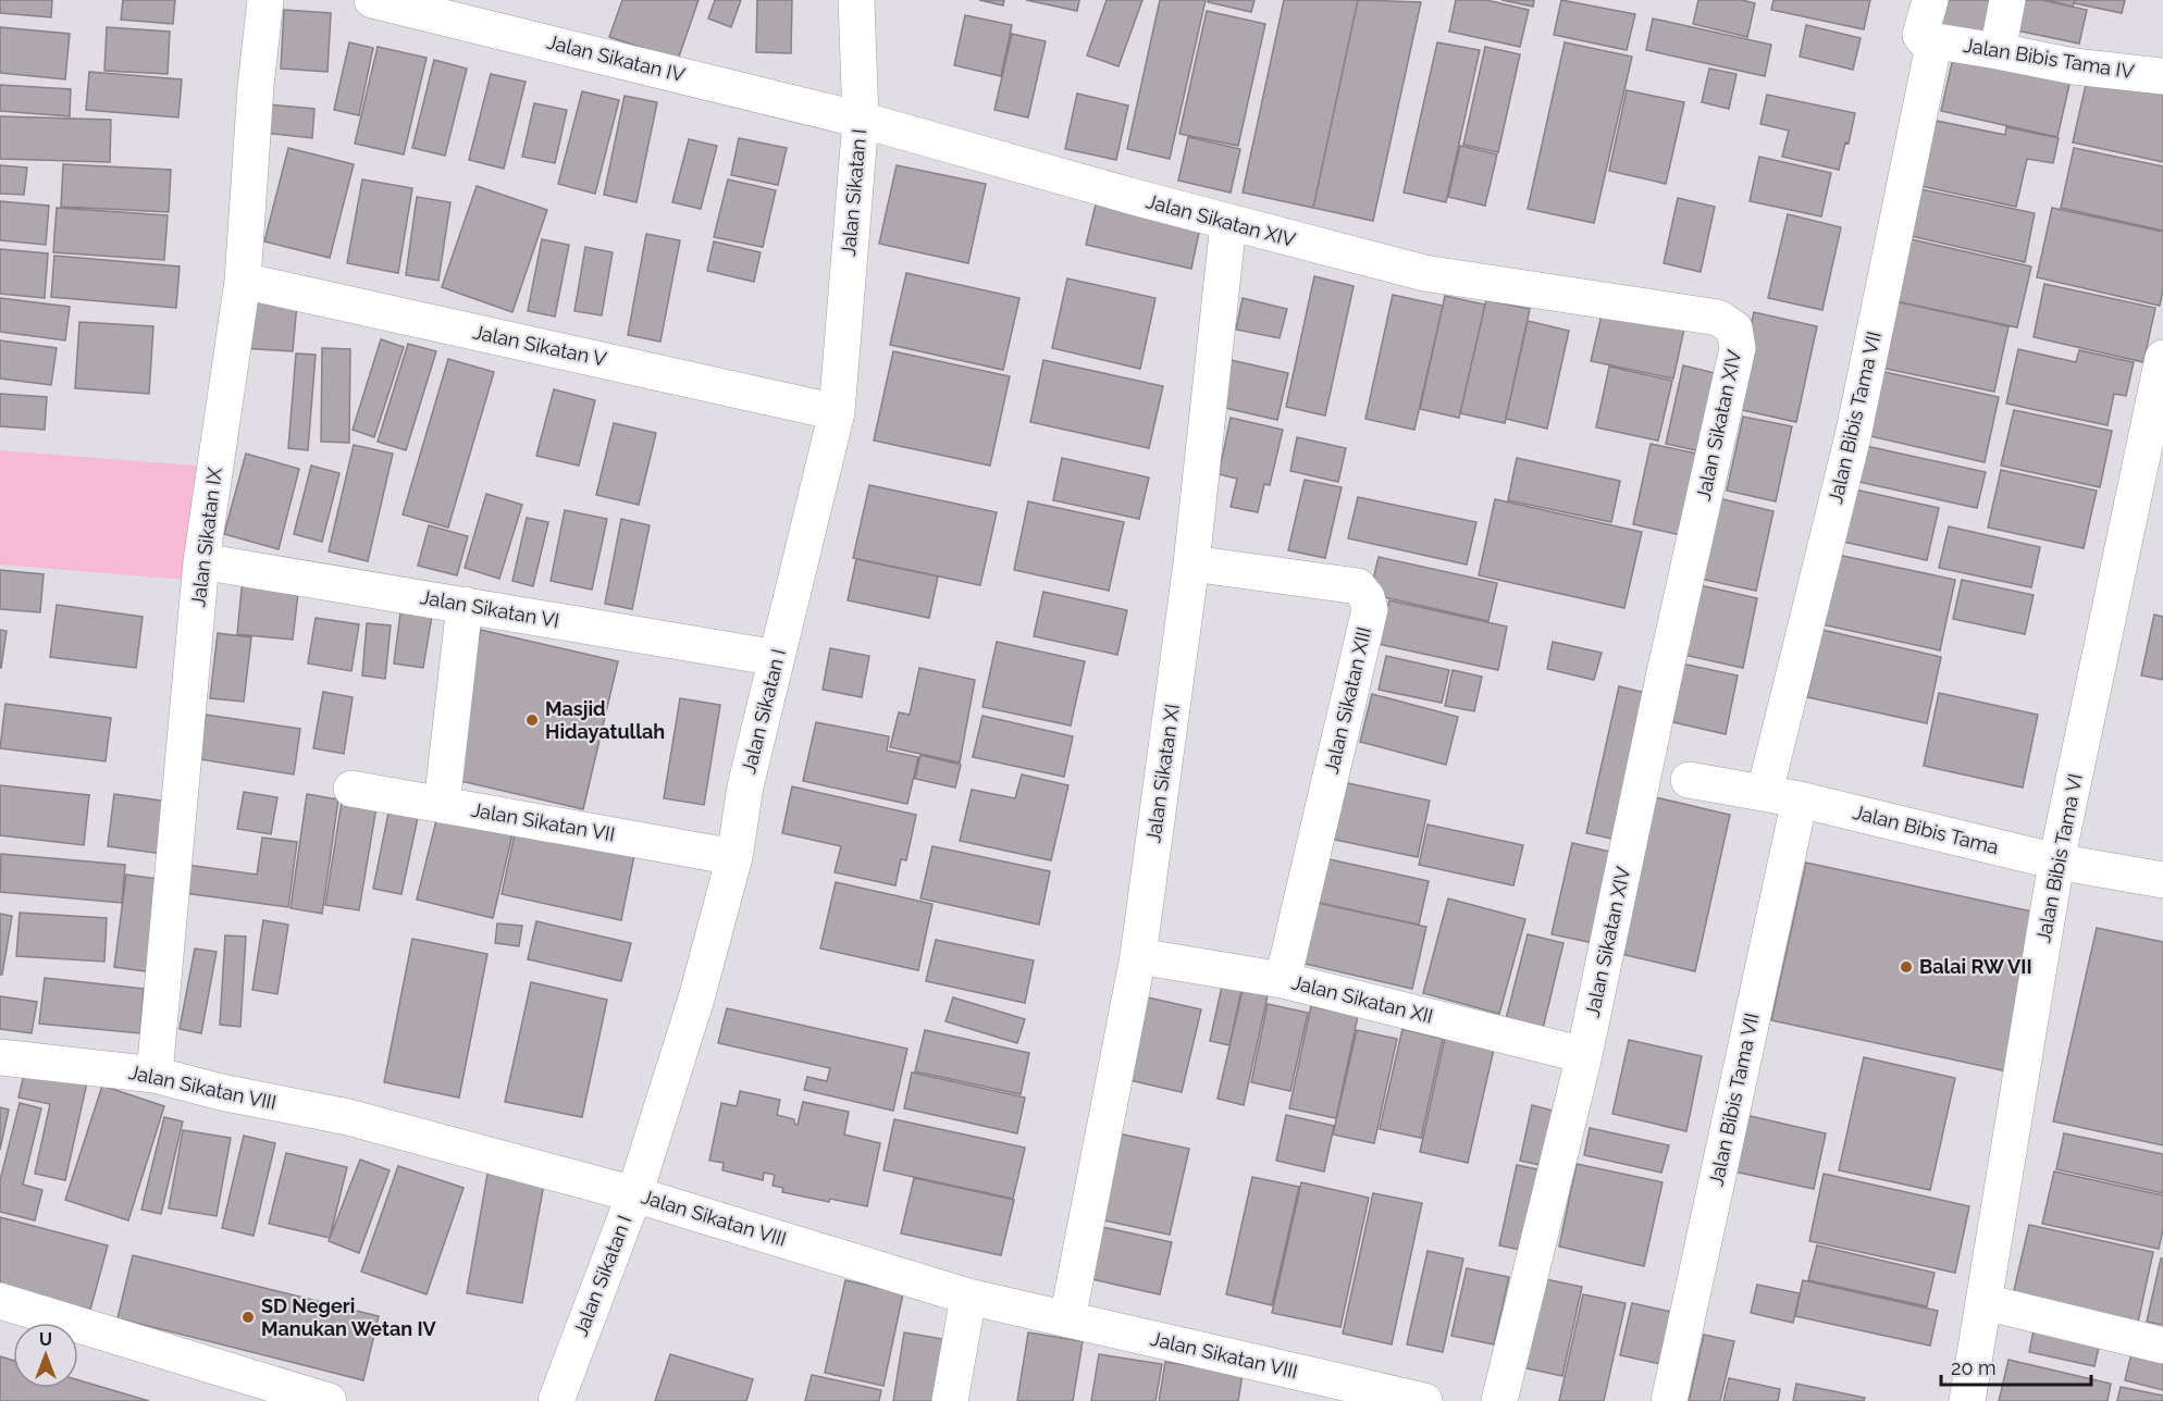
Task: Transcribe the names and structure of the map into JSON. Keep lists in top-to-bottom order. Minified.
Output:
{"streets":{"street":["Jalan Sikatan IV","Jalan Bibis Tama IV","Jalan Sikatan I","Jalan Sikatan XIV","Jalan Sikatan V","Jalan Bibis Tama VII","Jalan Sikatan IX","Jalan Sikatan VI","Jalan Sikatan XIII","Jalan Sikatan XI","Jalan Sikatan VII","Jalan Bibis Tama","Jalan Bibis Tama VI","Jalan Sikatan XII","Jalan Sikatan VIII"]},"crossings":[["Jalan Sikatan IV","Jalan Sikatan I"],["Jalan Sikatan IV","Jalan Sikatan XIV"],["Jalan Bibis Tama IV","Jalan Bibis Tama VII"],["Jalan Sikatan I","Jalan Sikatan XIV"],["Jalan Sikatan I","Jalan Sikatan V"],["Jalan Sikatan I","Jalan Sikatan VI"],["Jalan Sikatan I","Jalan Sikatan VII"],["Jalan Sikatan I","Jalan Sikatan VIII"],["Jalan Sikatan XIV","Jalan Sikatan XI"],["Jalan Sikatan XIV","Jalan Sikatan XII"],["Jalan Sikatan V","Jalan Sikatan IX"],["Jalan Bibis Tama VII","Jalan Bibis Tama"],["Jalan Sikatan IX","Jalan Sikatan VI"],["Jalan Sikatan IX","Jalan Sikatan VIII"],["Jalan Sikatan XIII","Jalan Sikatan XI"],["Jalan Sikatan XIII","Jalan Sikatan XII"],["Jalan Sikatan XI","Jalan Sikatan XII"],["Jalan Sikatan XI","Jalan Sikatan VIII"],["Jalan Bibis Tama","Jalan Bibis Tama VI"]],"places":["Masjid Hidayatullah","Balai RW VII","SD Negeri Manukan Wetan IV"],"scale_bar":"20 m","north":"top"}
